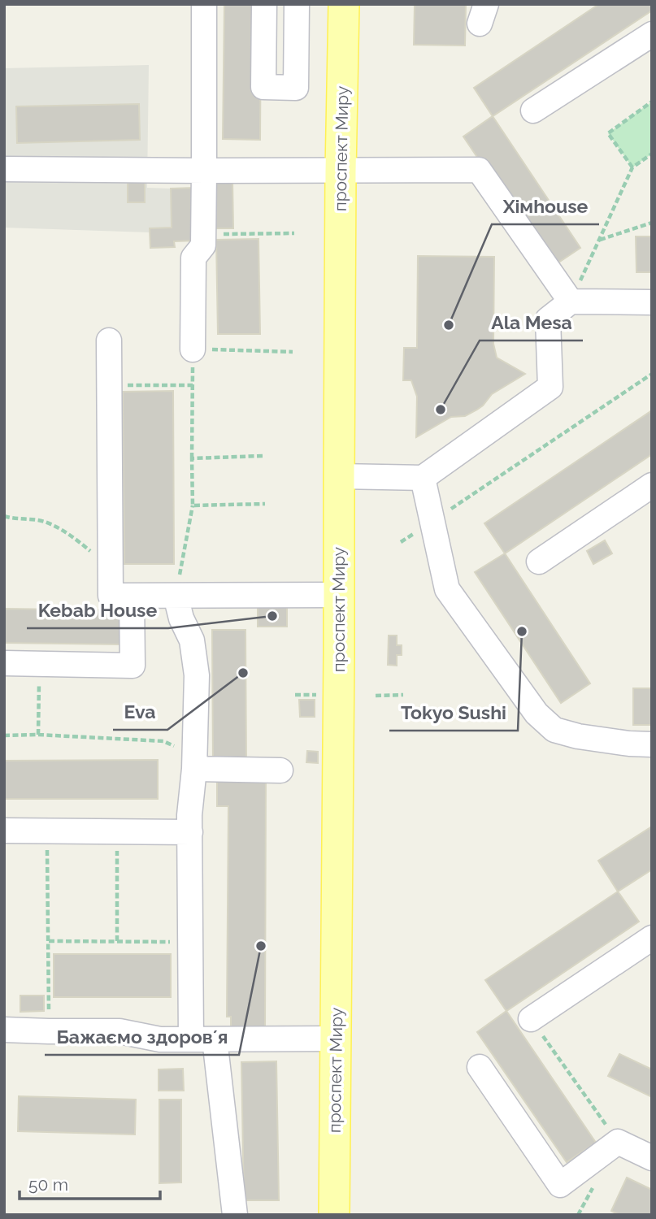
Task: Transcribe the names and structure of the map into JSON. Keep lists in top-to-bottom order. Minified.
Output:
{"streets":{"main road":["проспект Миру"]},"places":["Хімhouse","Ala Mesa","Kebab House","Tokyo Sushi","Eva","Бажаємо здоровʼя"],"scale_bar":"50 m"}
